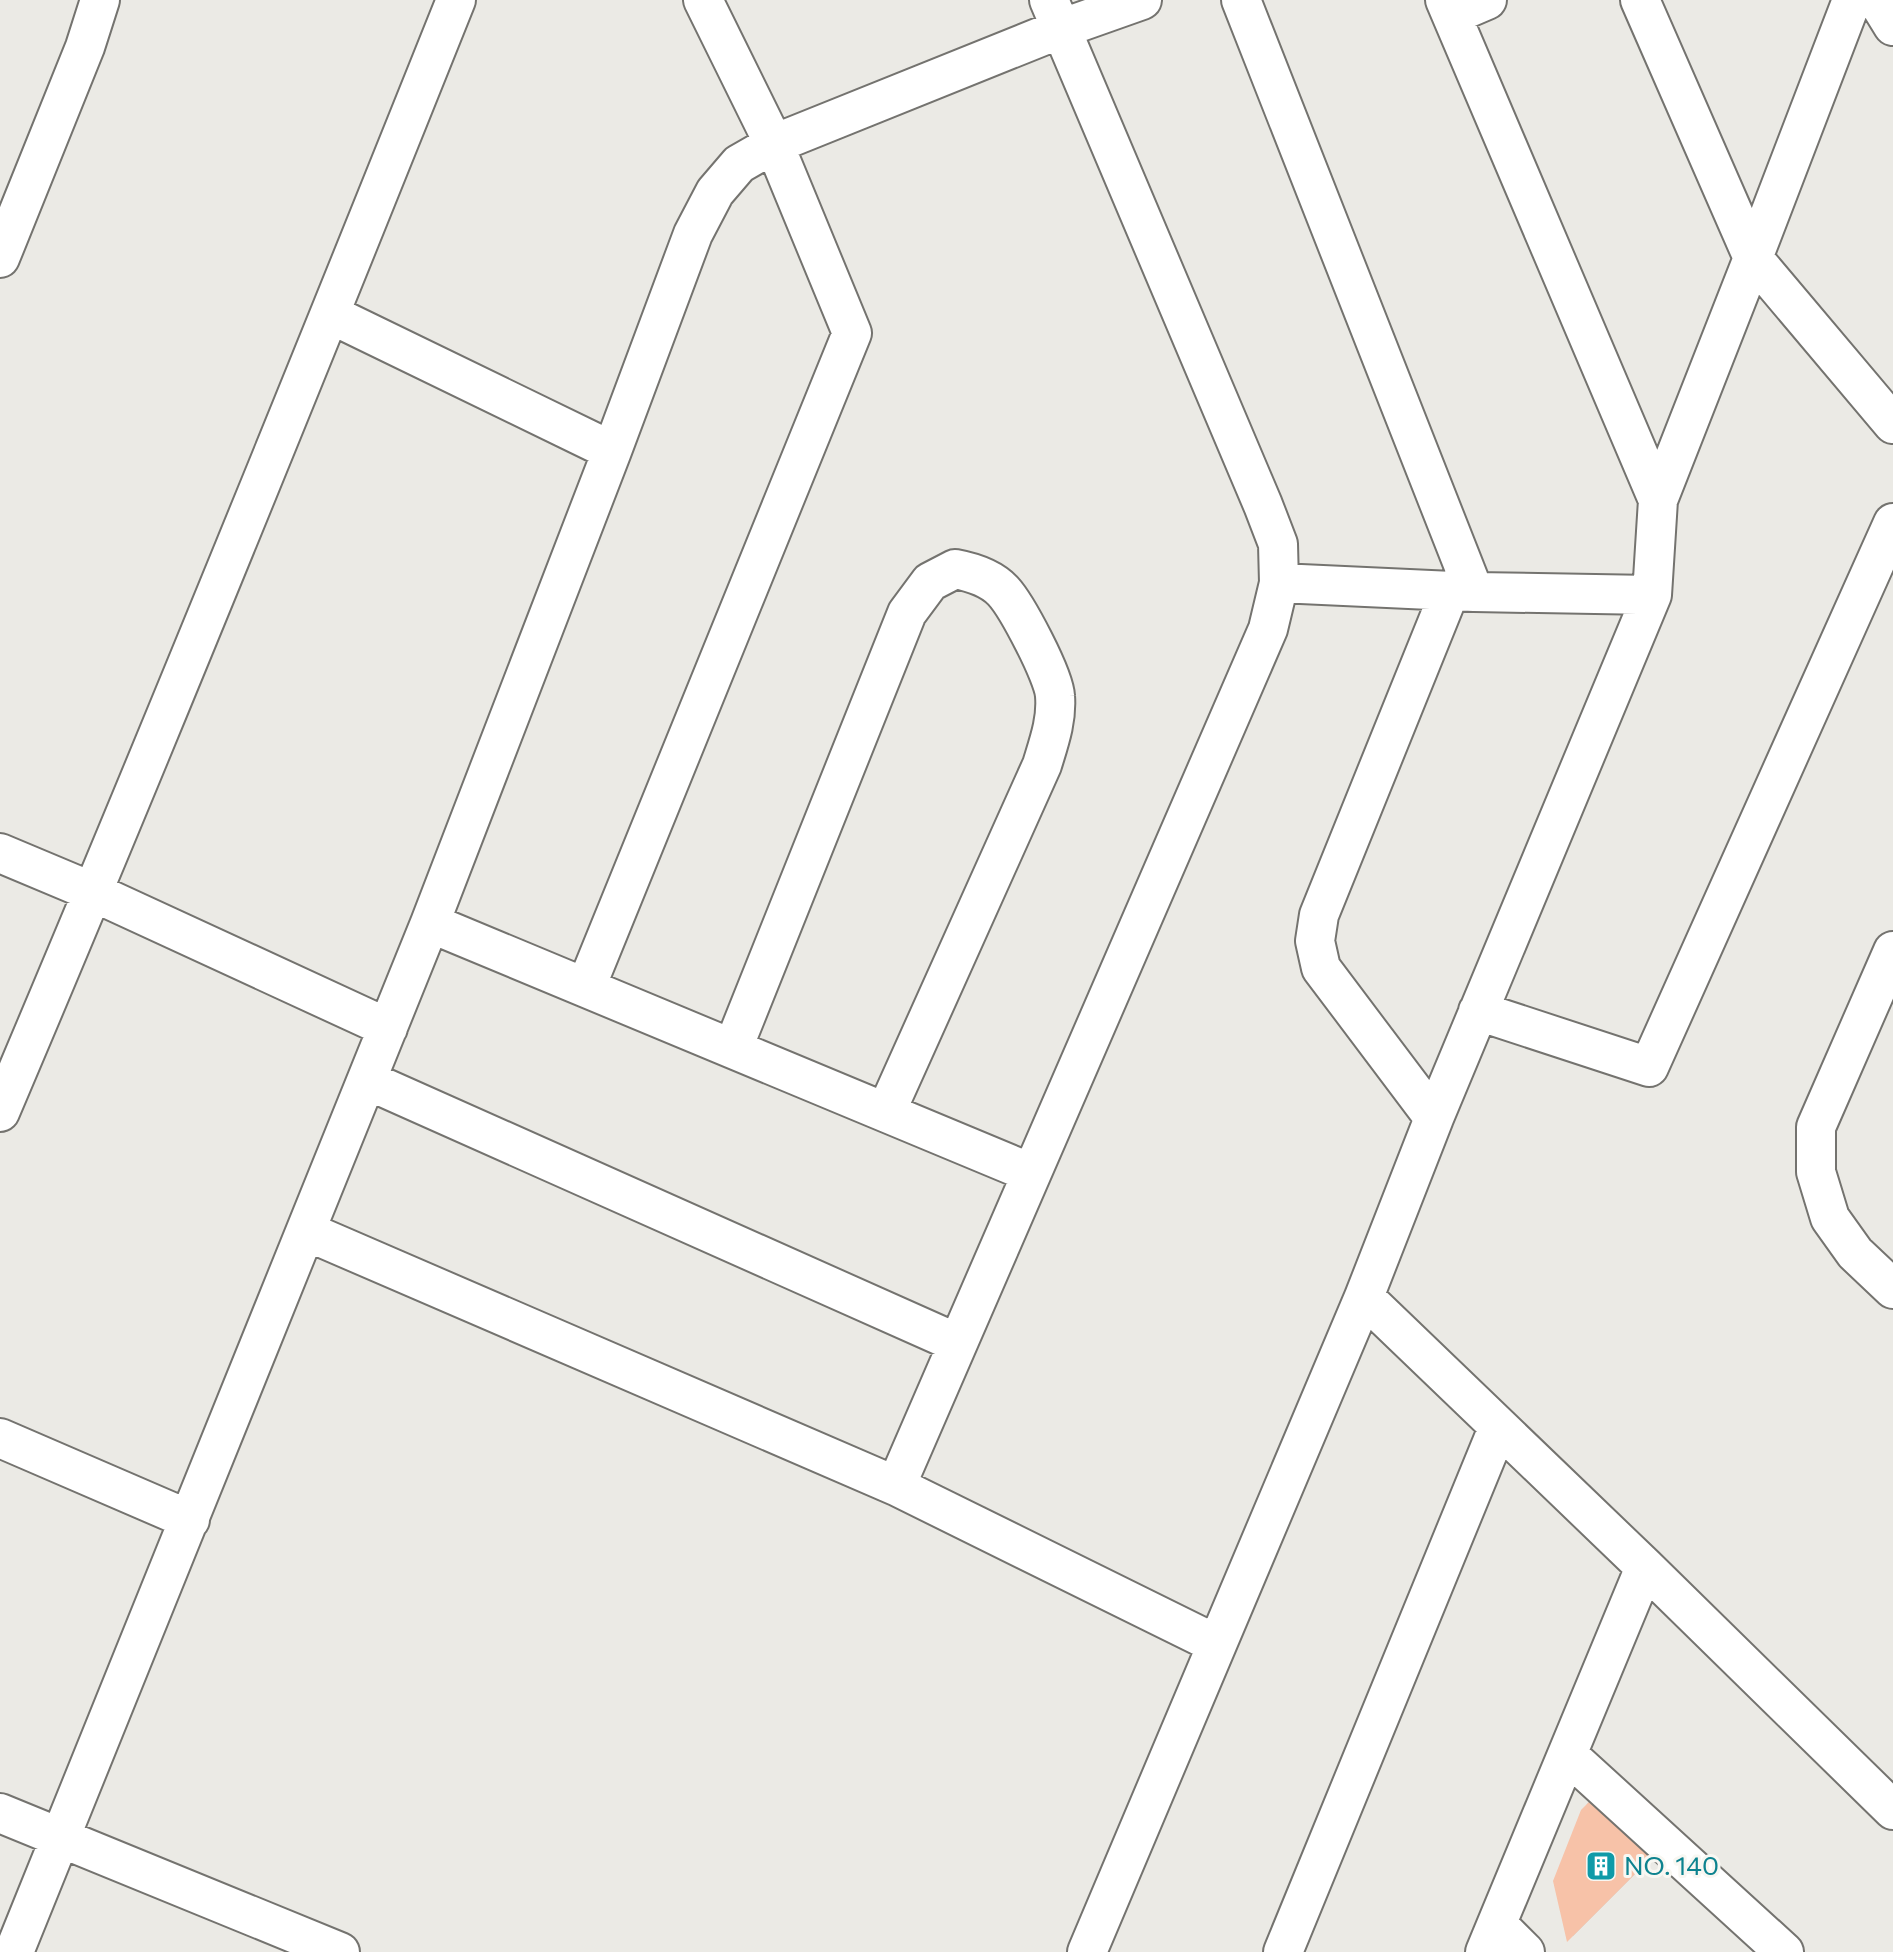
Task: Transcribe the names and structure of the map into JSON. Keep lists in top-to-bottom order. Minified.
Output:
{"places":{"building":["NO. 140"]}}
